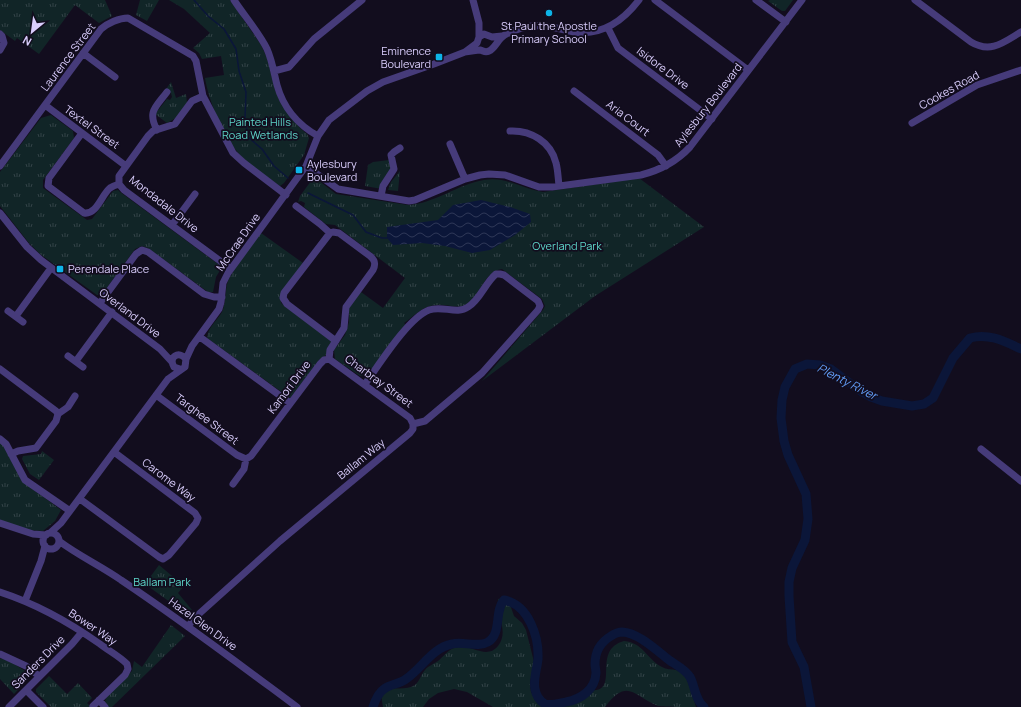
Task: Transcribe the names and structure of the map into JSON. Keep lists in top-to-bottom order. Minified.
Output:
{"streets":{"street":["Laurence Street","Isidore Drive","Cookes Road","Aylesbury Boulevard","Aria Court","Textel Street","Mondadale Drive","McCrae Drive","Overland Drive","Charbray Street","Kamori Drive","Targhee Street","Ballam Way","Carome Way","Hazel Glen Drive","Bower Way","Sanders Drive"]},"crossings":[["Laurence Street","Textel Street"],["Laurence Street","Mondadale Drive"],["Laurence Street","McCrae Drive"],["Isidore Drive","Aylesbury Boulevard"],["Aylesbury Boulevard","Aria Court"],["Aylesbury Boulevard","McCrae Drive"],["Textel Street","Mondadale Drive"],["Mondadale Drive","McCrae Drive"],["McCrae Drive","Overland Drive"],["Charbray Street","Kamori Drive"],["Charbray Street","Ballam Way"],["Kamori Drive","Targhee Street"],["Ballam Way","Hazel Glen Drive"],["Bower Way","Sanders Drive"]],"water":["Plenty River"],"parks":["Painted Hills Road Wetlands","Overland Park","Ballam Park"],"places":{"other":["St Paul the Apostle Primary School"],"transit":["Eminence Boulevard","Aylesbury Boulevard","Perendale Place"]},"north":"bottom left"}
